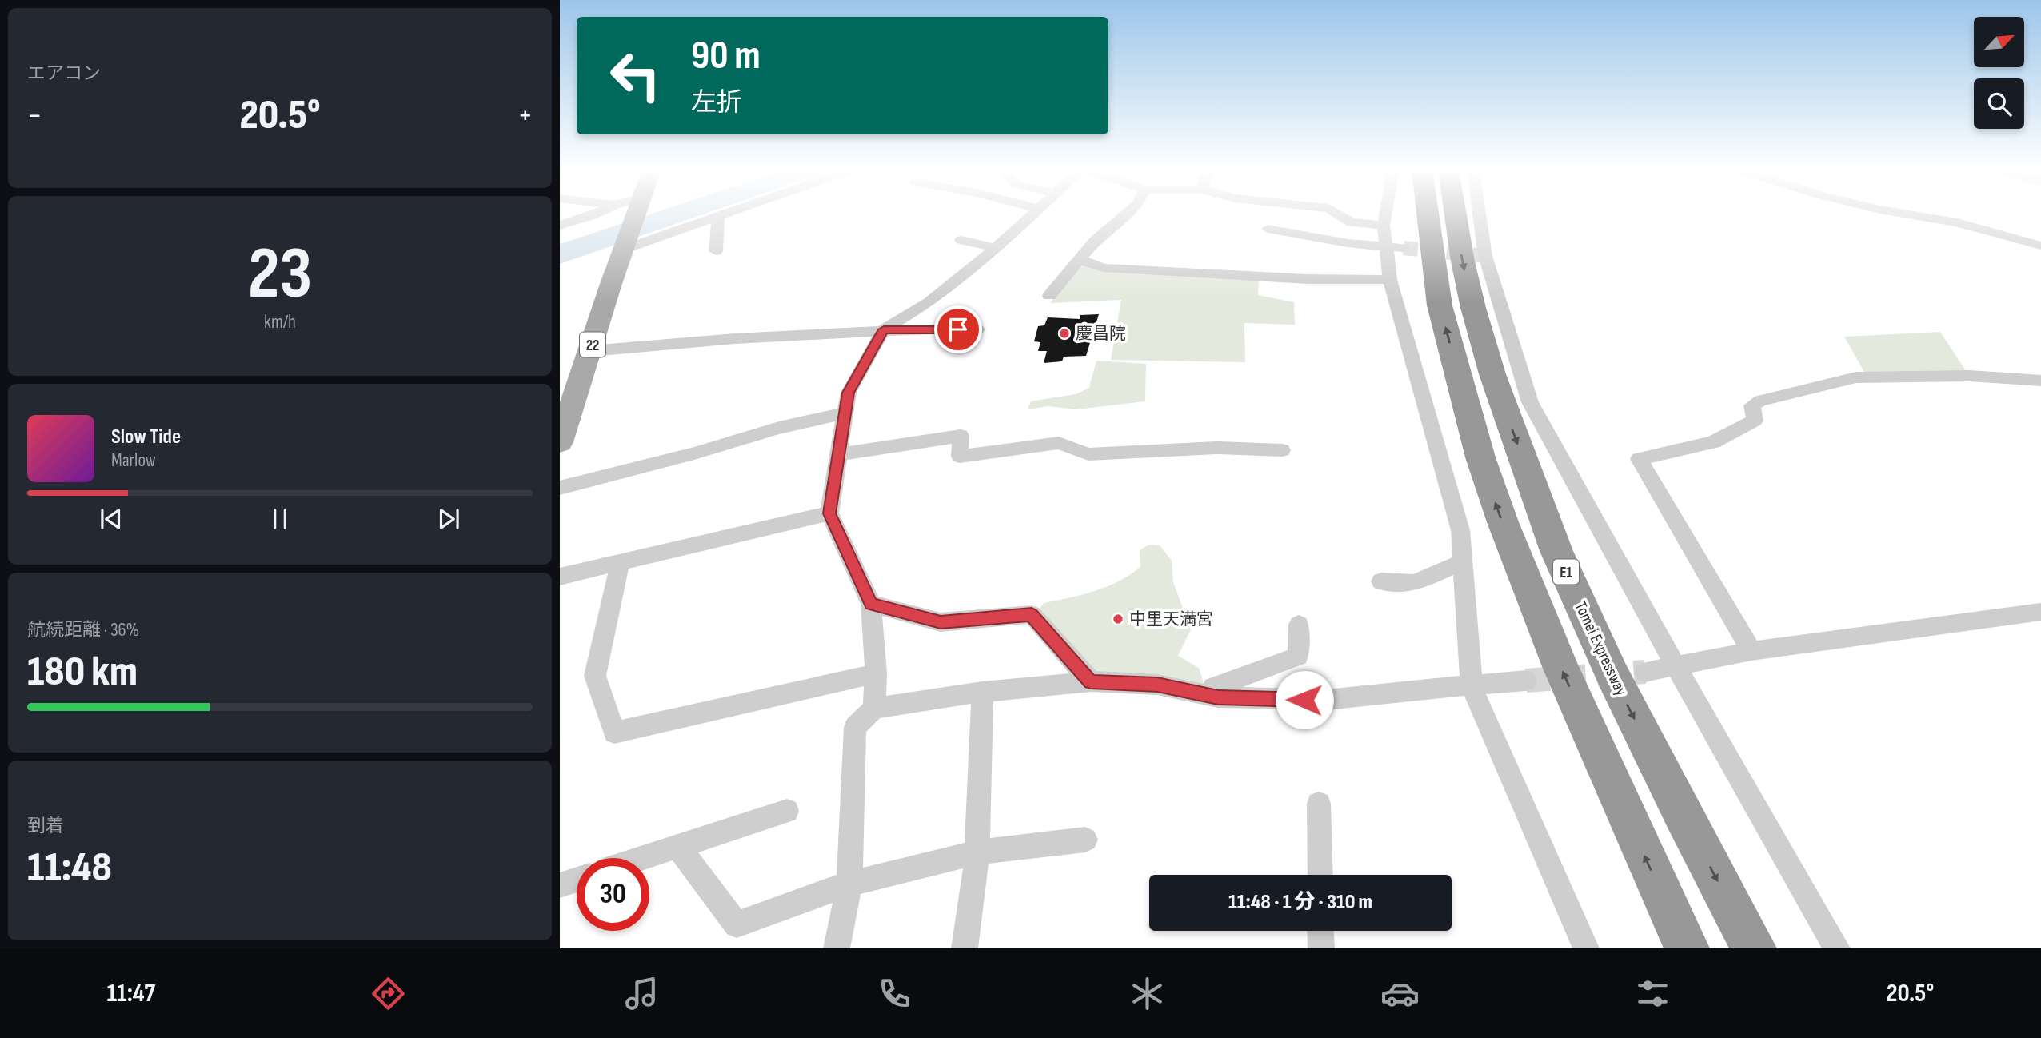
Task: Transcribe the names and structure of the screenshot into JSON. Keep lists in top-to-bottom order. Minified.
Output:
{"streets":{"highway":["E1","Tomei Expressway"],"main road":["22"]},"places":["慶昌院","中里天満宮"],"north":"top right","page":{"tile":["エアコン",["23","km/h"],["航続距離 · 36%","180 km"],["到着","11:48"]],"turn":["90 m","左折"],"heat":["−","20.5°","+"],"song":["Slow Tide","Marlow"],"limit":"30","trip":"11:48 · 1 分 · 310 m","tabs":["11:47","20.5°"]}}
